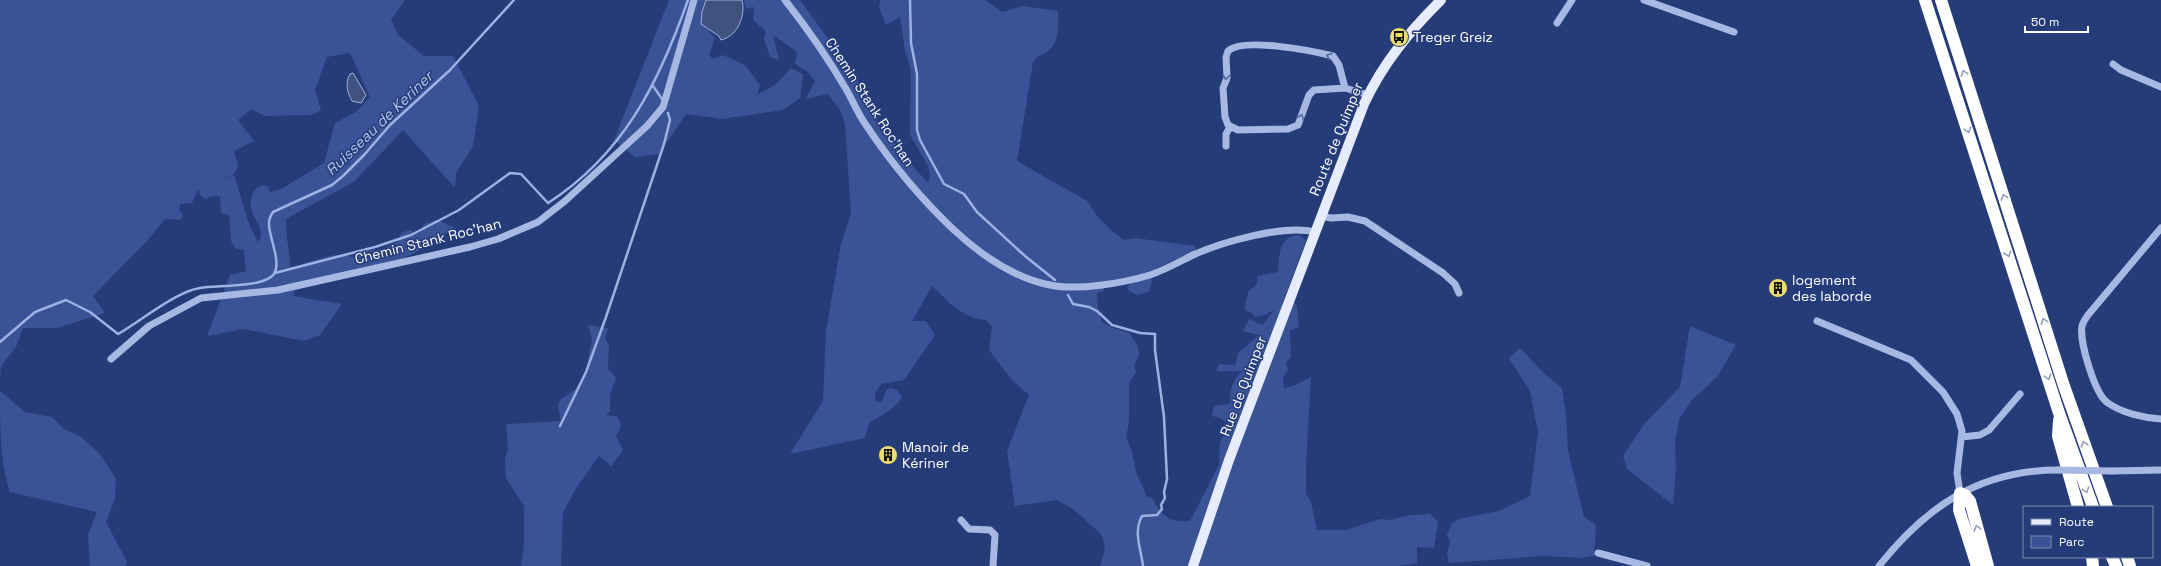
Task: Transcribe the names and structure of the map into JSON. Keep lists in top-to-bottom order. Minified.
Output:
{"streets":{"main road":["Route de Quimper","Rue de Quimper"],"street":["Chemin Stank Roc'han"]},"crossings":[["Chemin Stank Roc'han","Rue de Quimper"],["Route de Quimper","Rue de Quimper"]],"water":["Ruisseau de Keriner"],"places":{"bus stop":["Treger Greiz"],"building":["logement des laborde","Manoir de Kériner"]},"legend":["Route","Parc"],"scale_bar":"50 m"}
